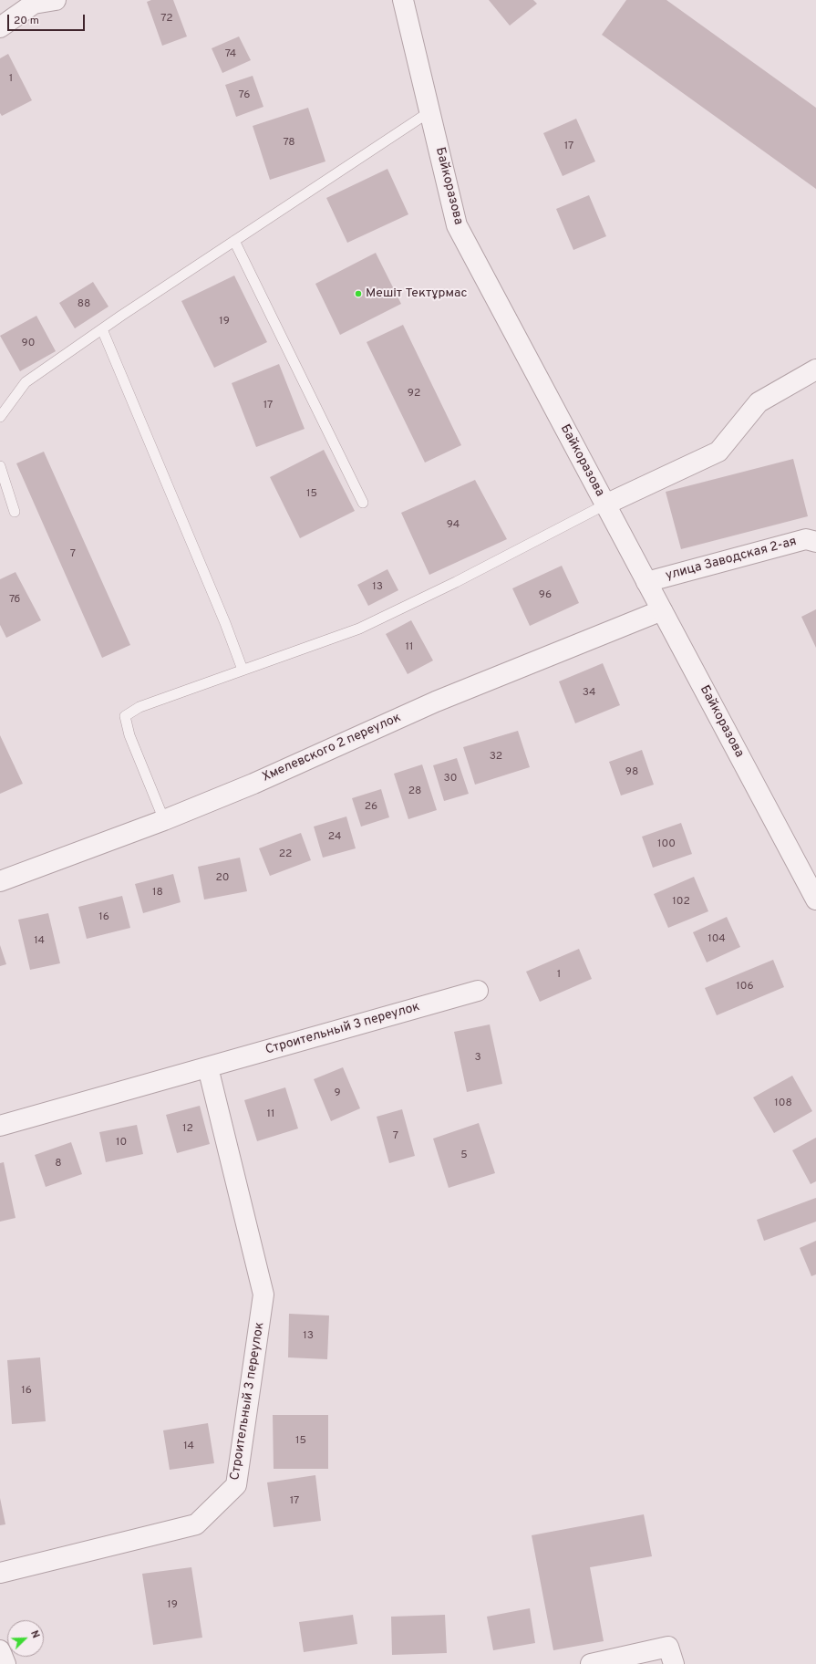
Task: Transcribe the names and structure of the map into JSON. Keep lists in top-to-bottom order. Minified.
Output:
{"streets":{"street":["Байкоразова","улица Заводская 2-ая","Хмелевского 2 переулок","Строительный 3 переулок"]},"crossings":[["Байкоразова","улица Заводская 2-ая"],["Байкоразова","Хмелевского 2 переулок"]],"places":["Мешіт Тектұрмас"],"house_numbers":["72","74","1","76","78","17","88","19","90","92","17","15","94","7","13","96","7б","11","34","32","98","30","28","26","24","100","22","20","18","102","16","104","14","1","106","3","9","108","11","12","7","10","5","8","13","16","15","14","17","19"],"scale_bar":"20 m","north":"top right"}
